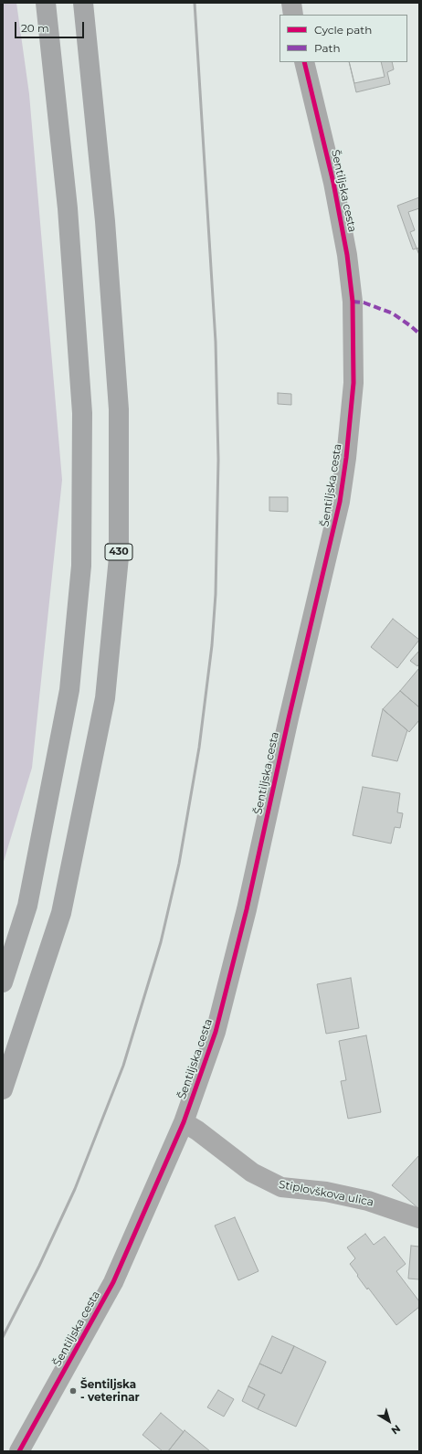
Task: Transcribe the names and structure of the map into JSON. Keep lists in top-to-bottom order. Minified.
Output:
{"streets":{"highway":["430"],"street":["Šentiljska cesta","Stiplovškova ulica"]},"crossings":[["Šentiljska cesta","Stiplovškova ulica"]],"places":["Šentiljska - veterinar"],"legend":["Cycle path","Path"],"scale_bar":"20 m","north":"bottom right"}
